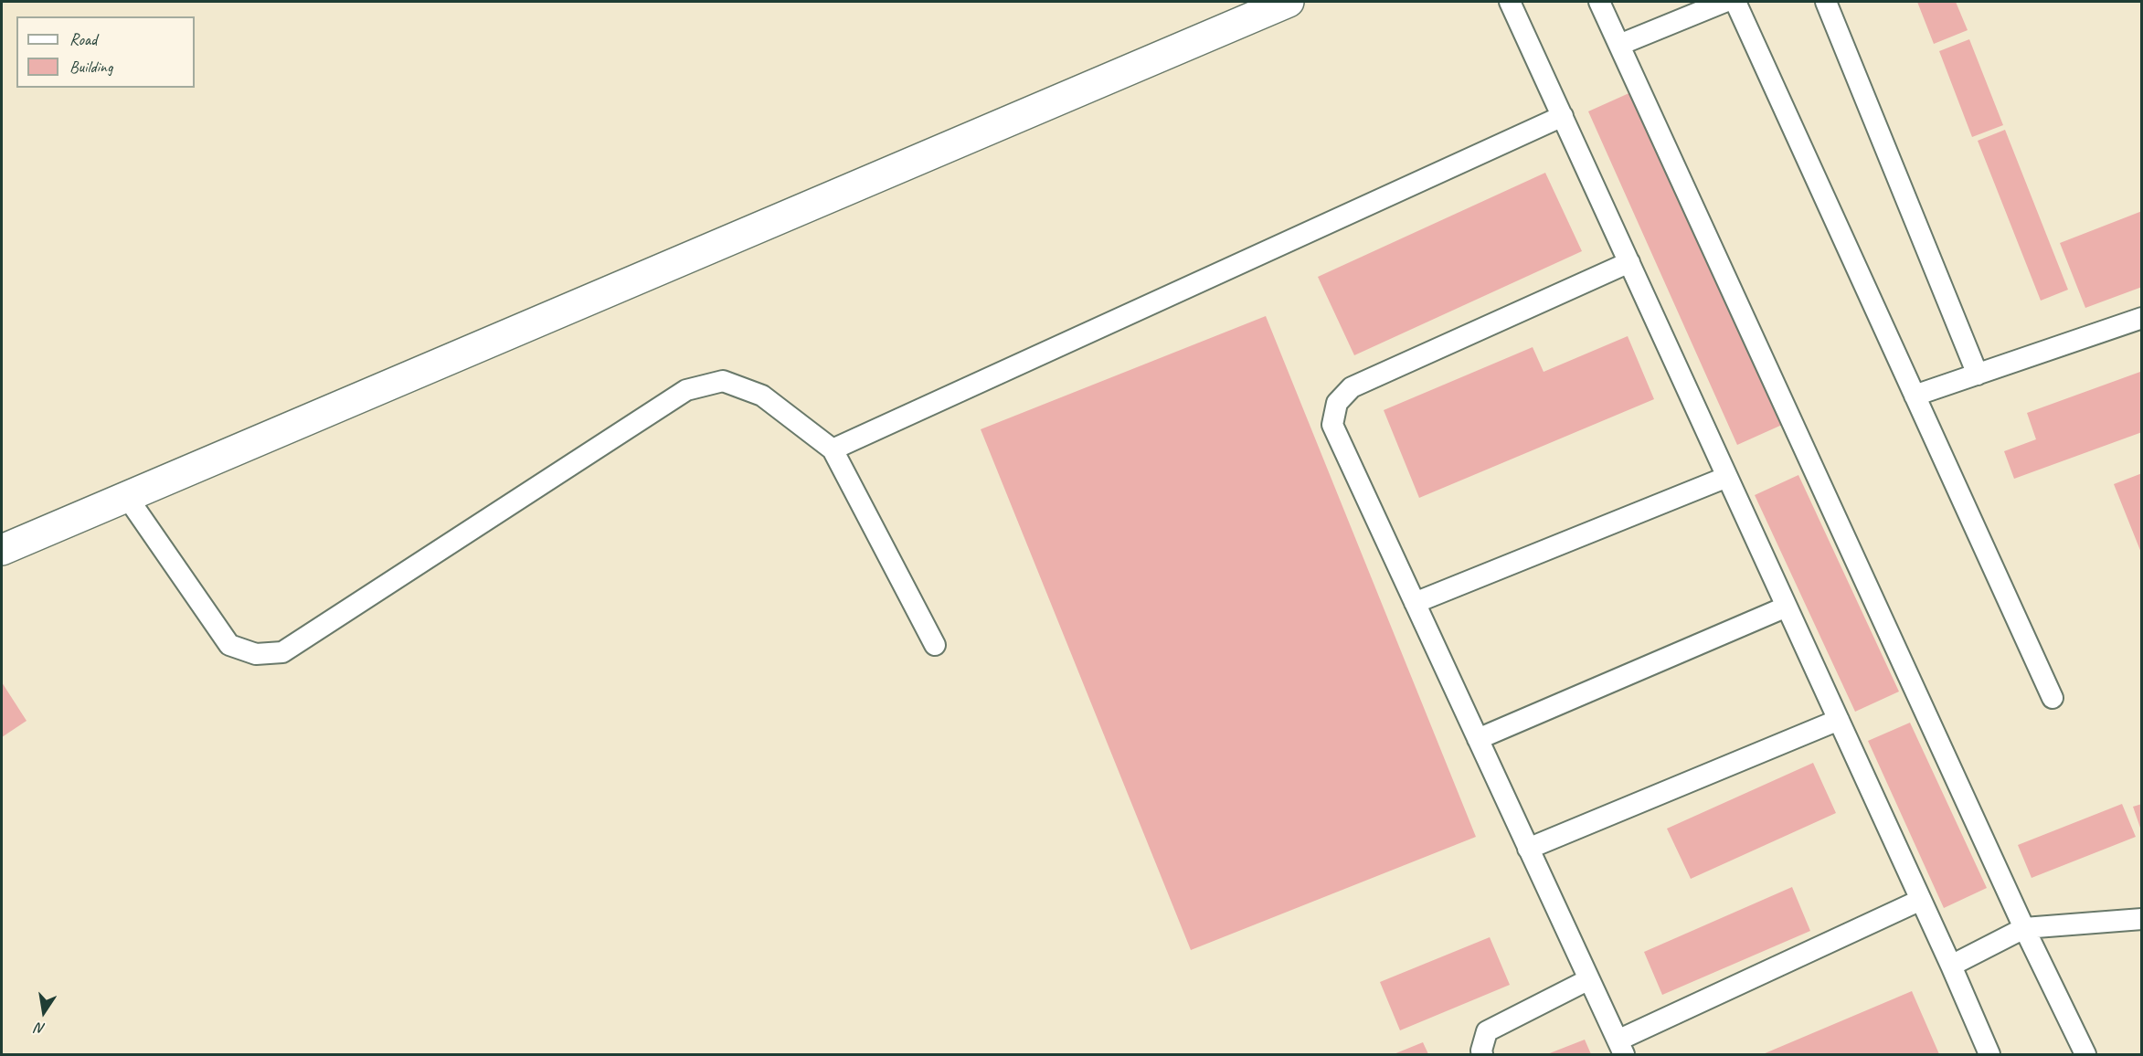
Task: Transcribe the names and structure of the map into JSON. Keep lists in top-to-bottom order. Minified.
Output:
{"legend":["Road","Building"],"north":"bottom"}
